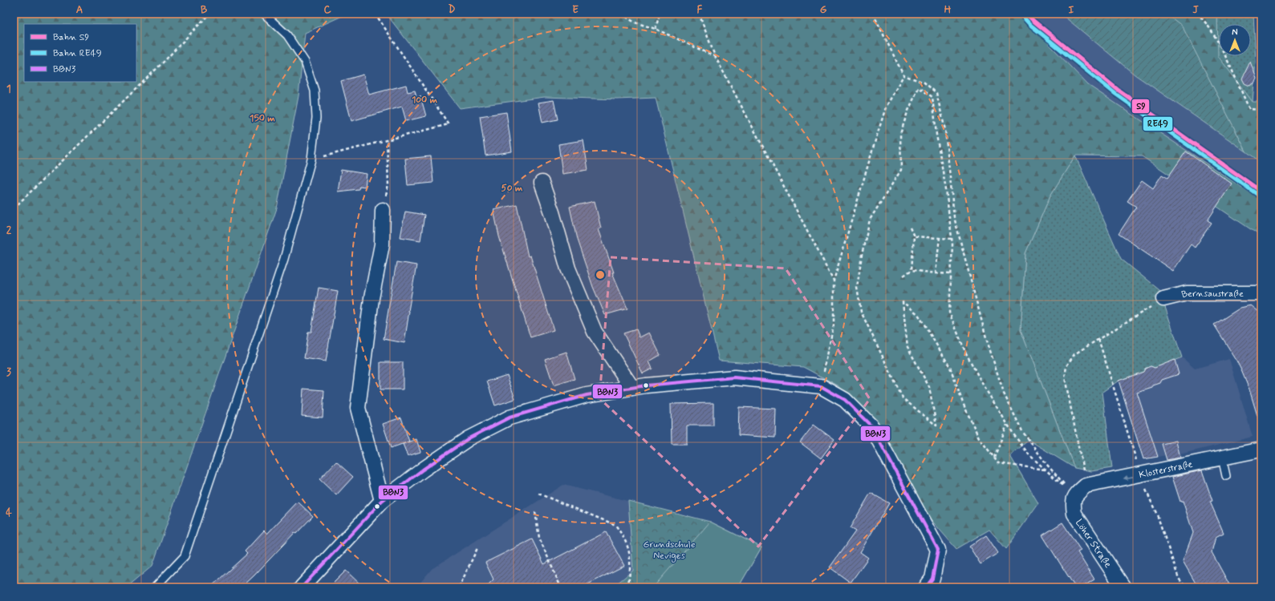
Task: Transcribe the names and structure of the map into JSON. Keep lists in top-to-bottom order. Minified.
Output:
{"streets":{"street":["Bernsaustraße","Klosterstraße","Löher Straße"]},"parks":["Grundschule Neviges"],"lines":["rail line S9","rail line RE49","transit line BBN3"],"legend":["Bahn S9","Bahn RE49","BBN3"],"north":"top","grid":{"columns":["A","B","C","D","E","F","G","H","I","J"],"rows":["1","2","3","4"]},"rings":["100 m","150 m","50 m"]}
